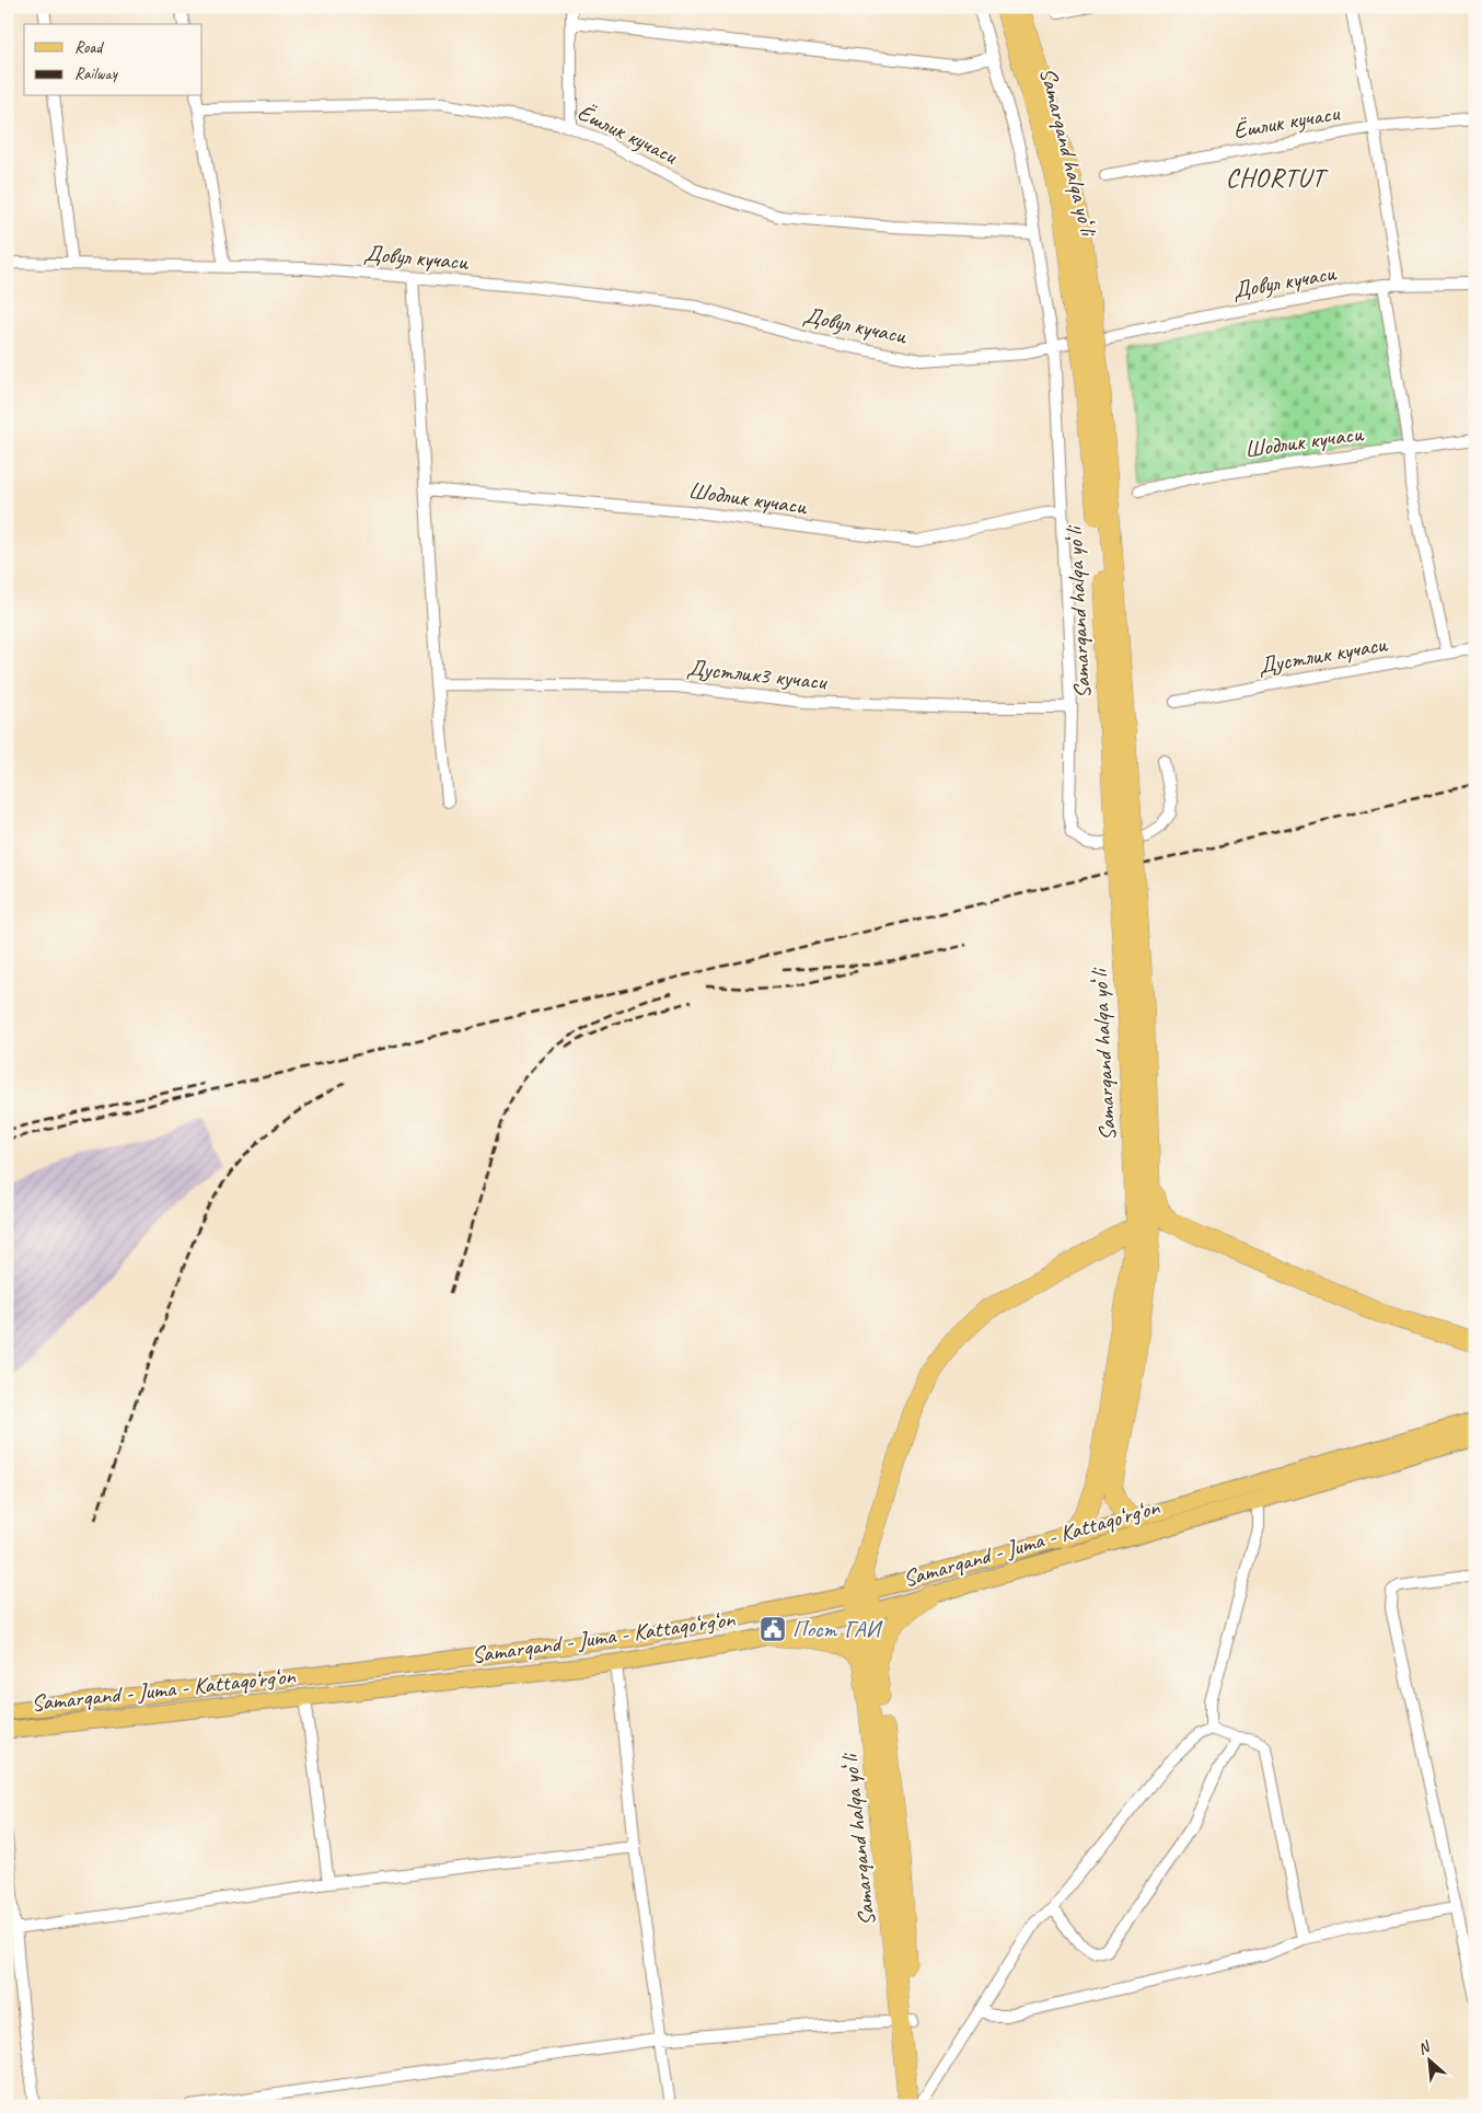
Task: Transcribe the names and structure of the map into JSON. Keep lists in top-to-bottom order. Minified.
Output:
{"streets":{"highway":["Samarqand halqa yoʻli"],"main road":["Samarqand - Juma - Kattaqo‘rg‘on"],"street":["Ёшлик кучаси","Довул кучаси","Шодлик кучаси","Дустлик кучаси","Дустлик3 кучаси"]},"crossings":[["Samarqand halqa yoʻli","Samarqand - Juma - Kattaqo‘rg‘on"]],"districts":["CHORTUT"],"places":{"public building":["Пост ГАИ"]},"legend":["Road","Railway"],"north":"top left"}
